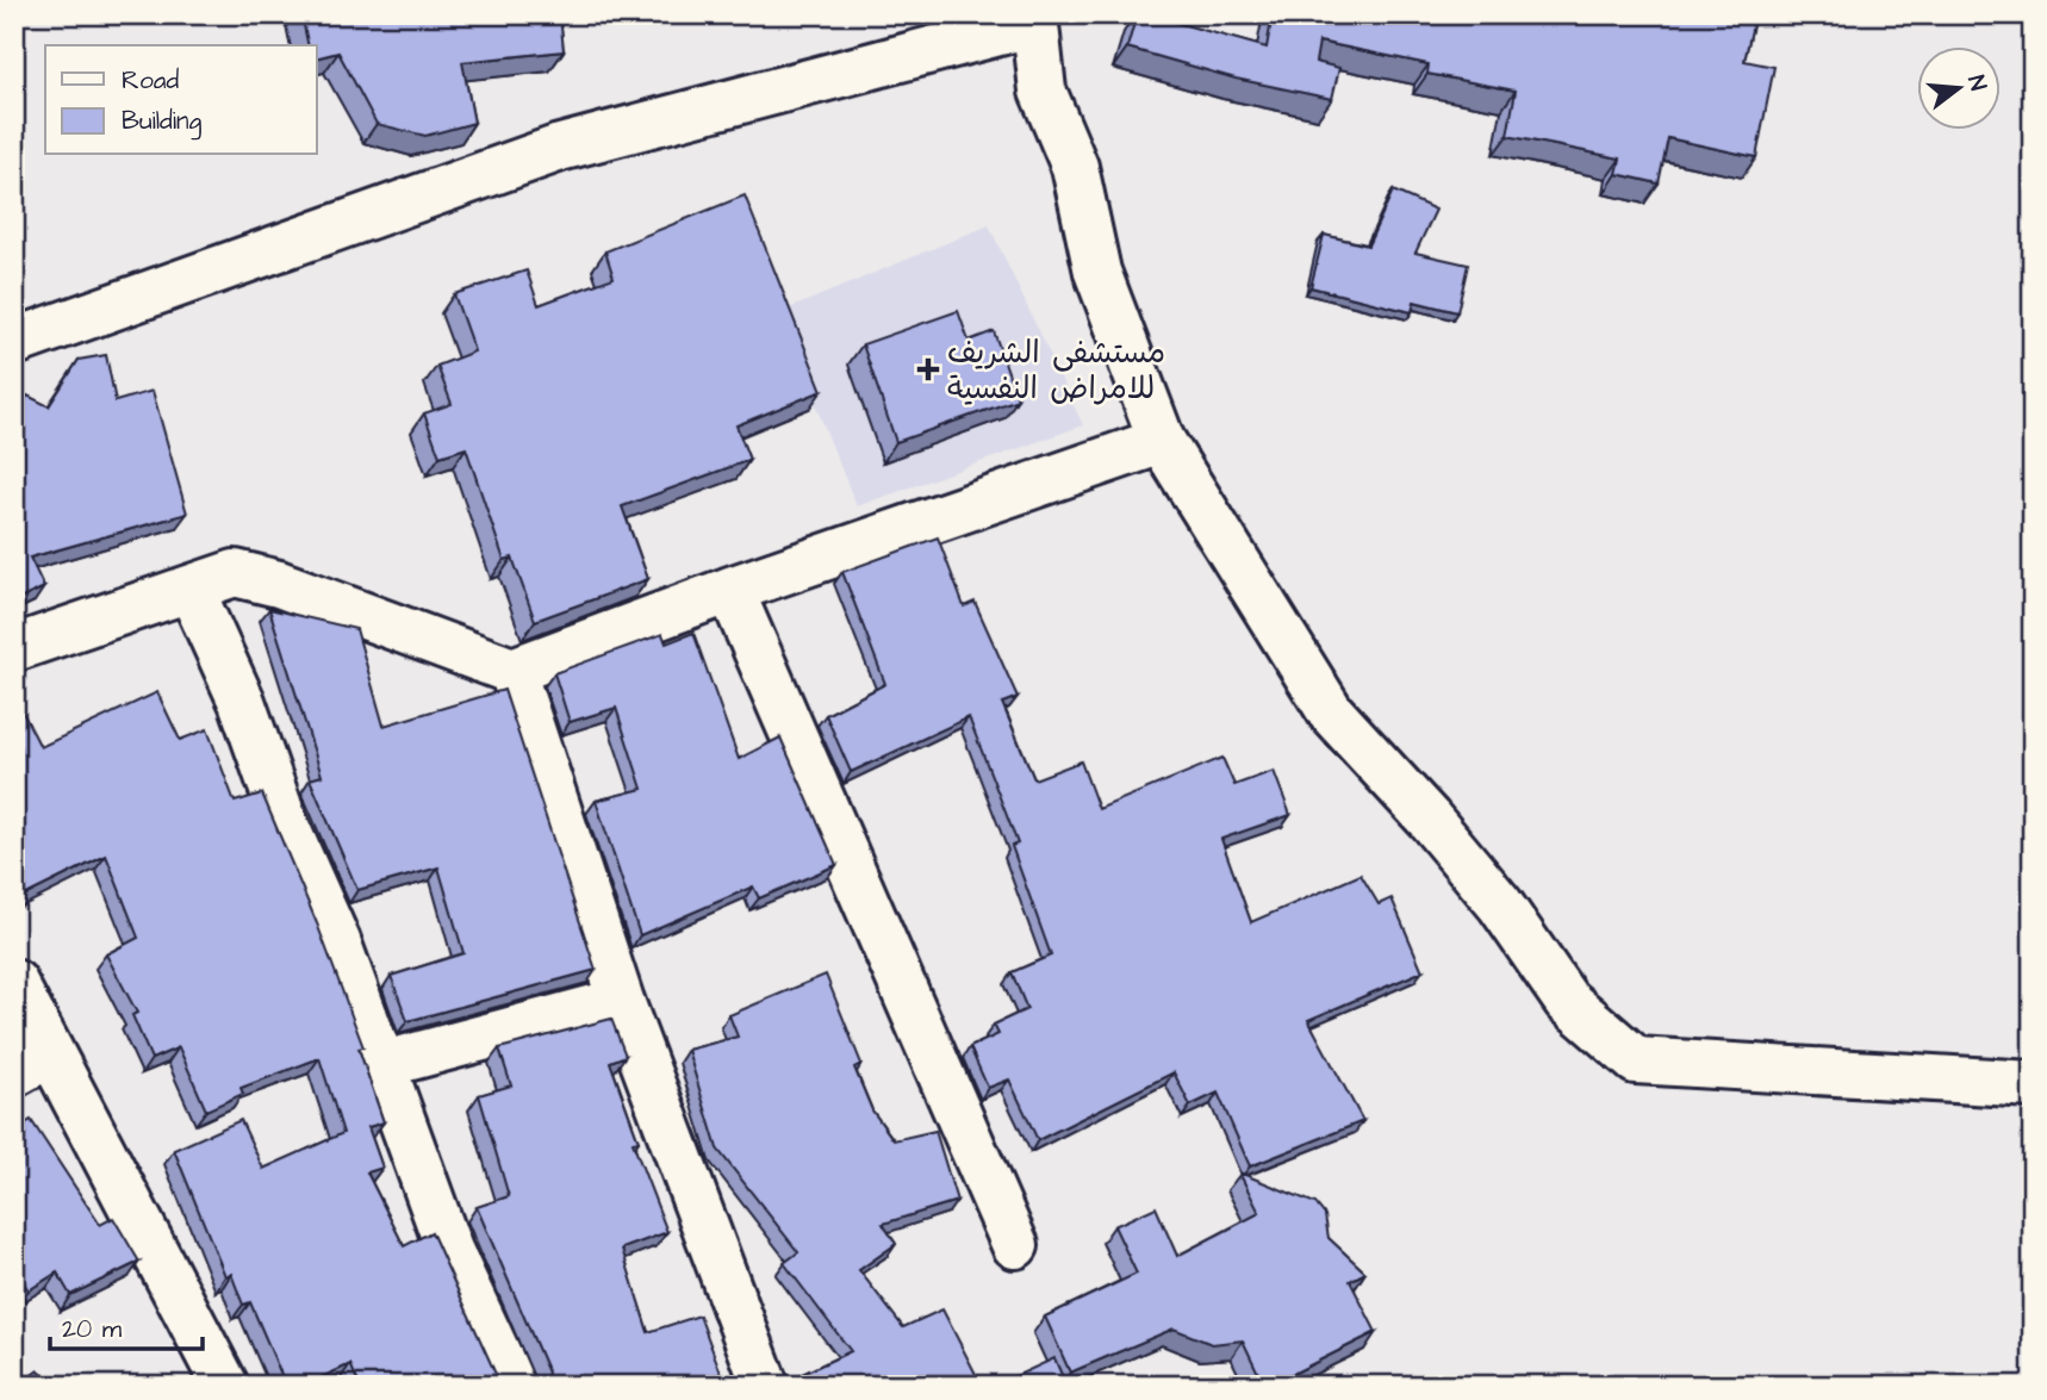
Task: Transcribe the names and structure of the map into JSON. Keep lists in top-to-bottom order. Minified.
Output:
{"places":{"health":["مستشفى الشريف للامراض النفسية"]},"legend":["Road","Building"],"scale_bar":"20 m","north":"right"}
